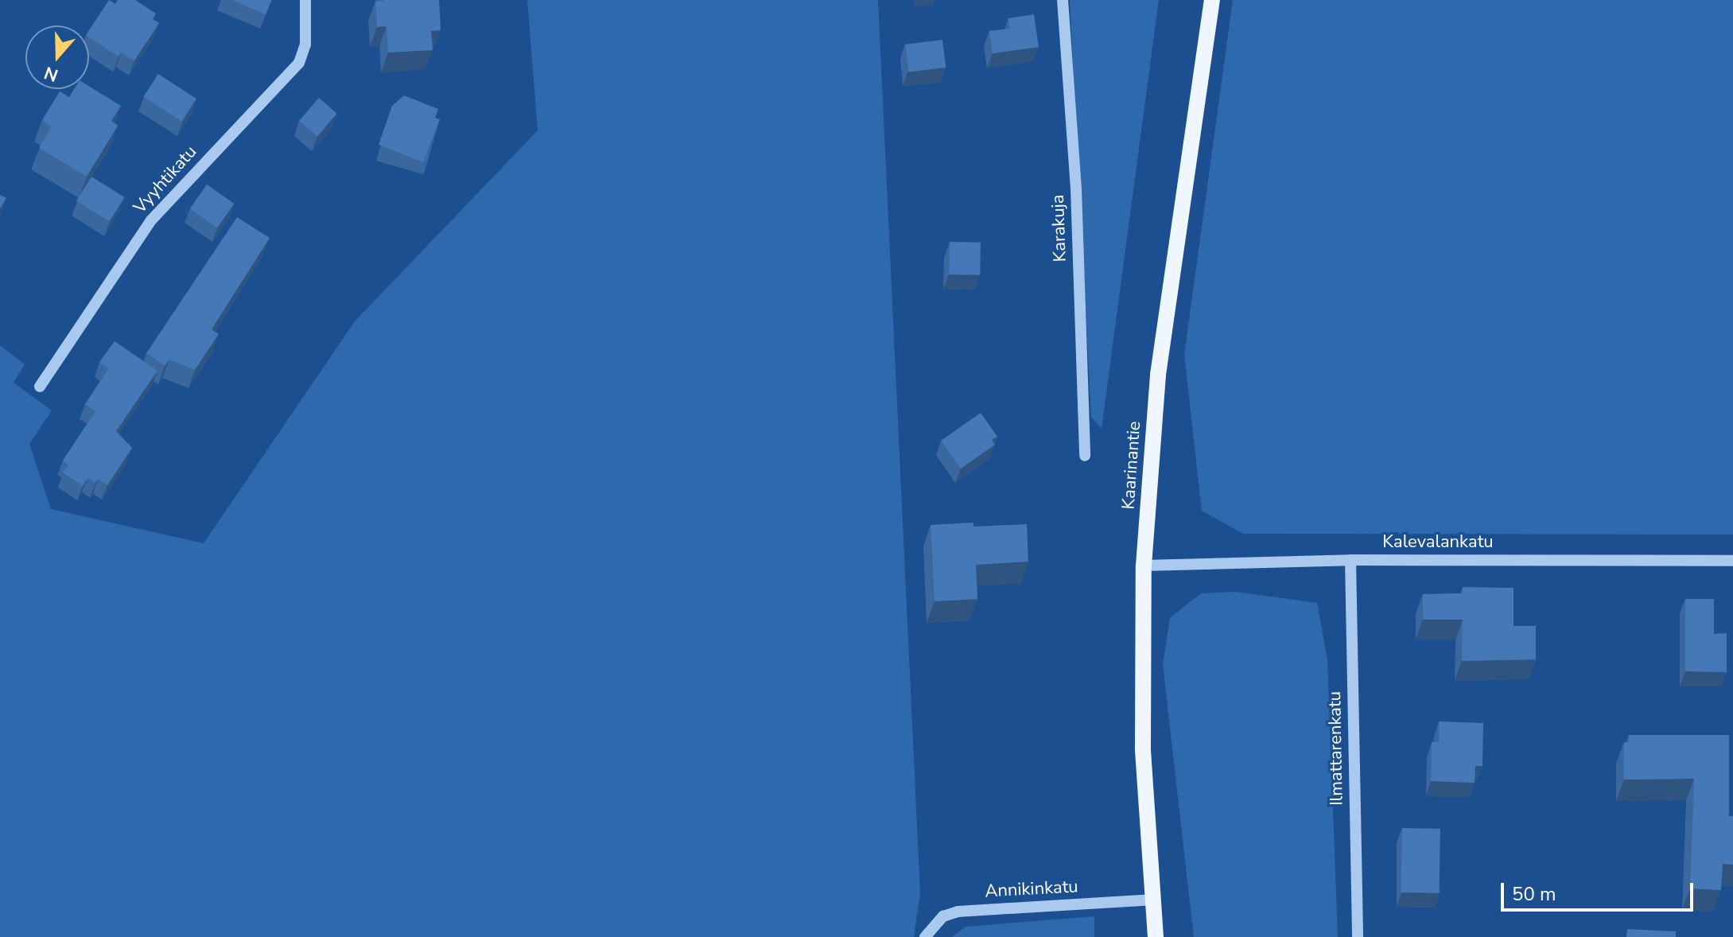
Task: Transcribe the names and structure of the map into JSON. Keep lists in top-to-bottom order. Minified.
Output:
{"streets":{"main road":["Kaarinantie"],"street":["Vyyhtikatu","Karakuja","Kalevalankatu","Ilmattarenkatu","Annikinkatu"]},"crossings":[["Kaarinantie","Kalevalankatu"],["Kaarinantie","Annikinkatu"],["Kalevalankatu","Ilmattarenkatu"]],"scale_bar":"50 m","north":"bottom"}
